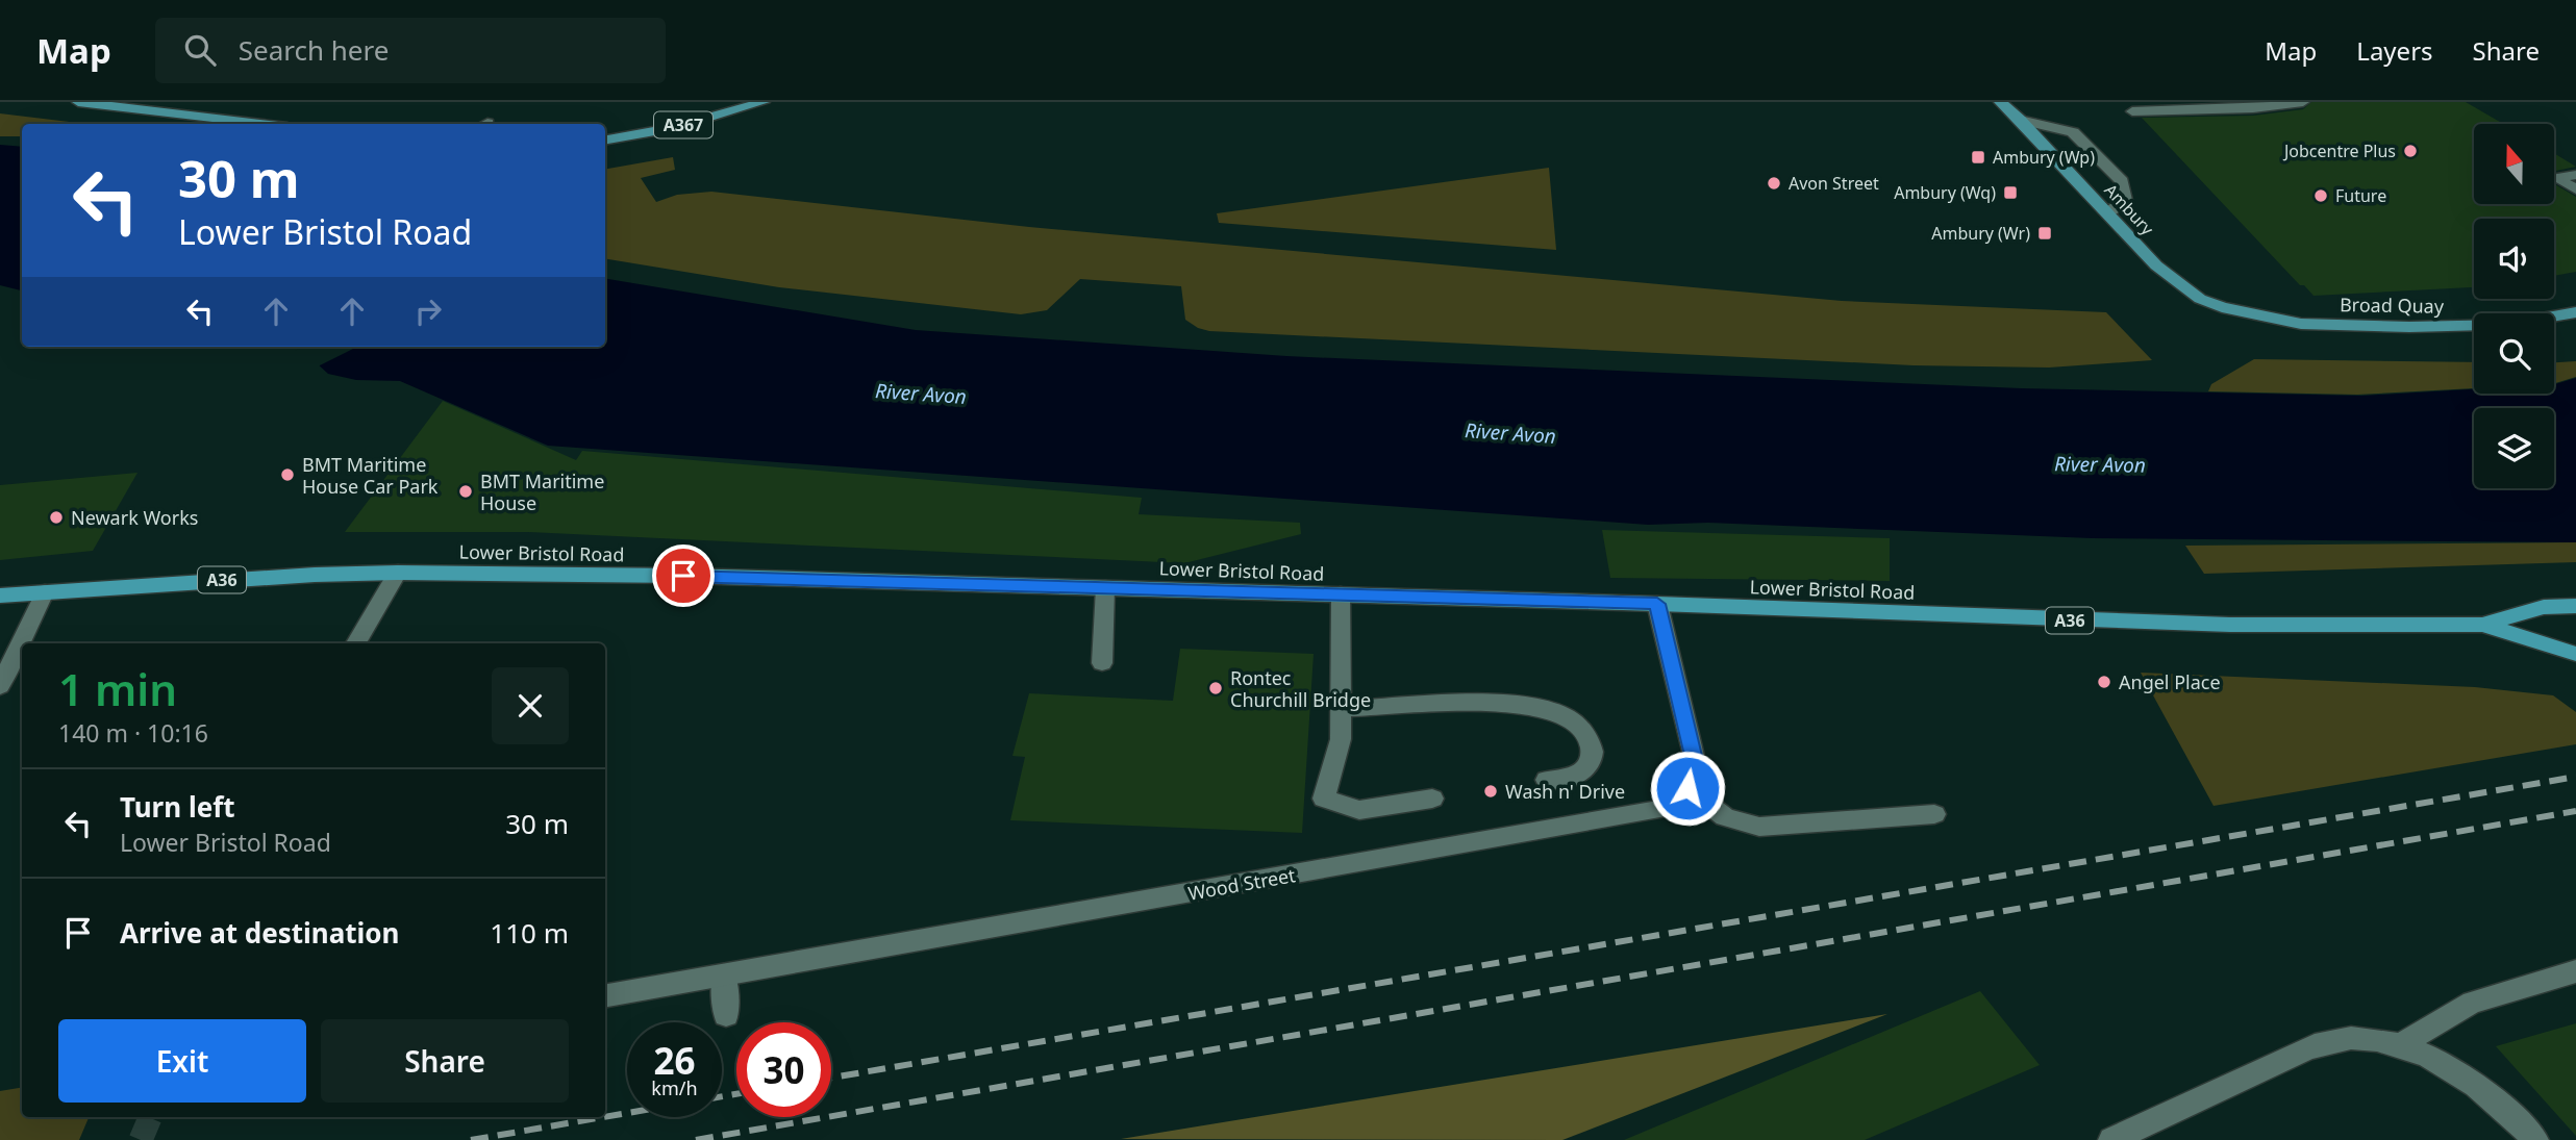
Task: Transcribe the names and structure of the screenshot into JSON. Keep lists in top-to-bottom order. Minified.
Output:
{"streets":{"highway":["Lower Bristol Road","A36"],"main road":["A367","Ambury","Broad Quay"],"street":["Wood Street"]},"crossings":[["Ambury","Broad Quay"]],"water":["River Avon"],"places":{"other":["Jobcentre Plus","Avon Street","Future","BMT Maritime House Car Park","BMT Maritime House","Newark Works","Angel Place","Rontec Churchill Bridge","Wash n' Drive"],"transit":["Ambury (Wp)","Ambury (Wq)","Ambury (Wr)"]},"north":"top","page":{"header":"Map","search":"Search here","nav":["Map","Layers","Share"],"turn":["30 m","Lower Bristol Road"],"heading":["1 min","140 m · 10:16"],"list":[{"name":"Turn left","note":"Lower Bristol Road","value":"30 m"},{"name":"Arrive at destination","value":"110 m"}],"buttons":["Exit","Share"],"speed":"26 km/h","limit":"30"}}
